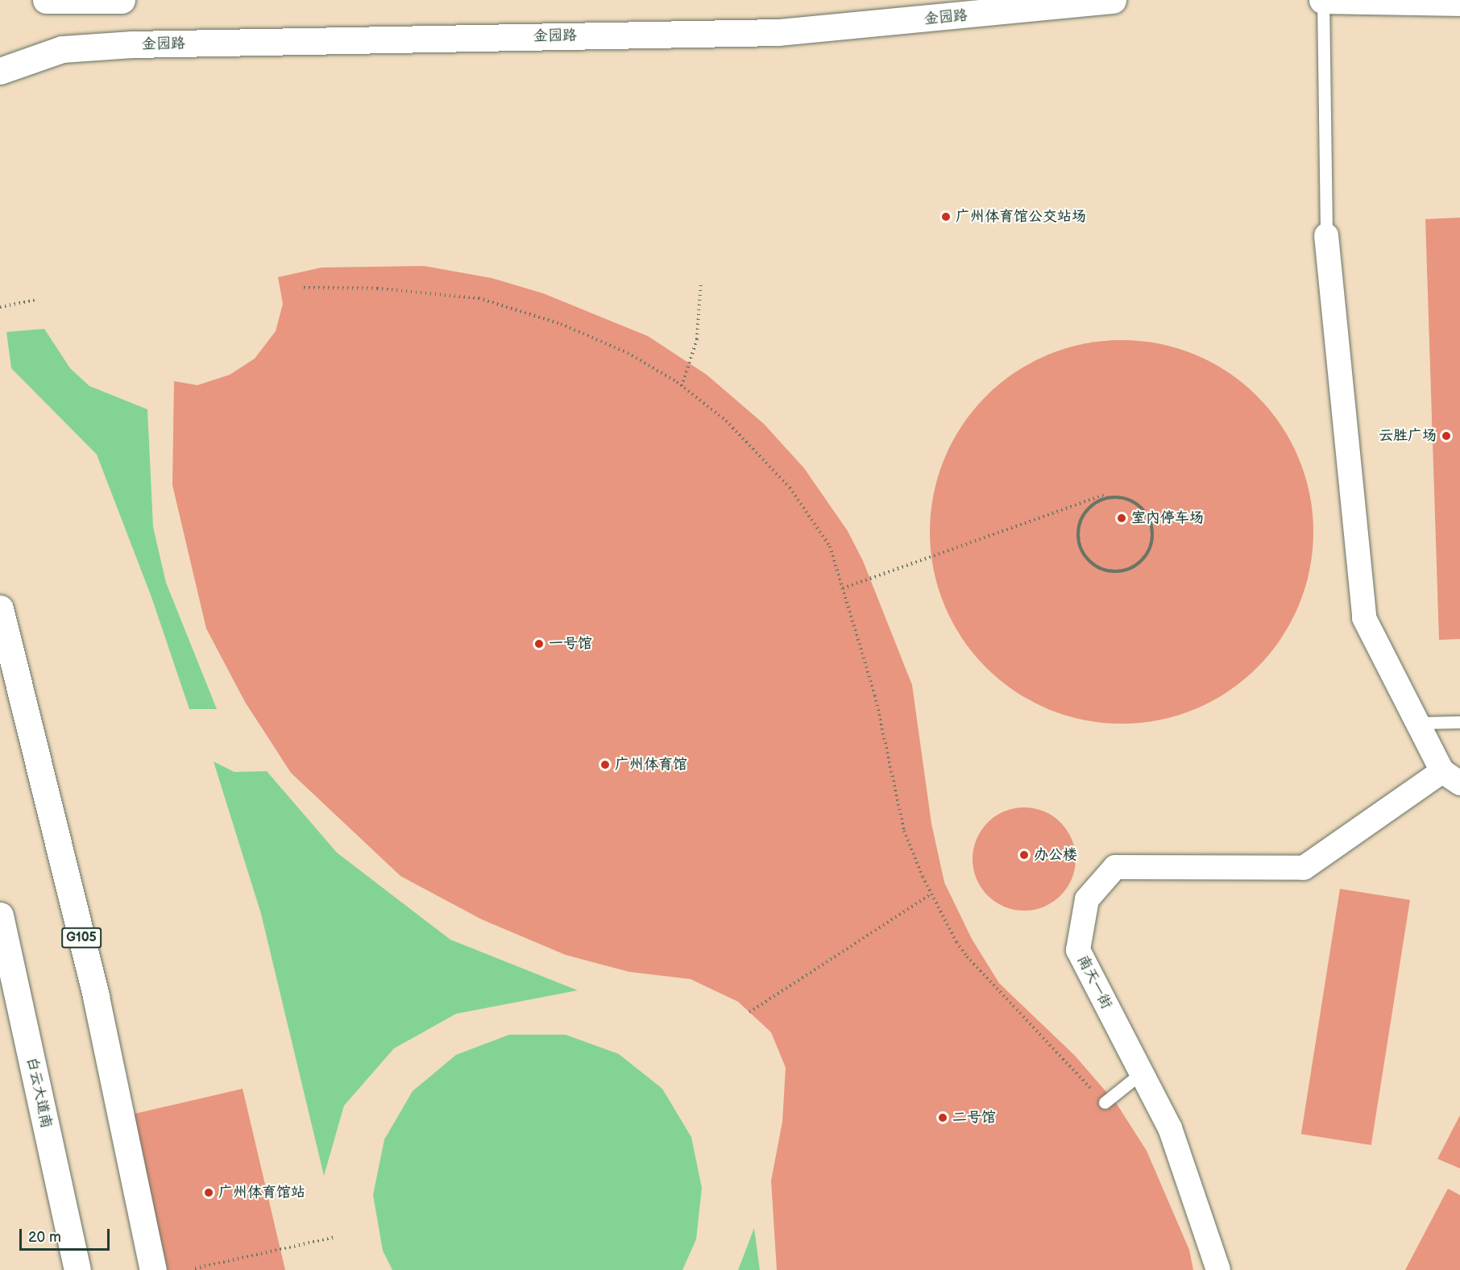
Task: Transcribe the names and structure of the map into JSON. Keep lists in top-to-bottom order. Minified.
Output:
{"streets":{"main road":["金园路","G105","白云大道南"],"street":["南天一街"]},"places":["广州体育馆公交站场","云胜广场","室内停车场","一号馆","广州体育馆","办公楼","二号馆","广州体育馆站"],"scale_bar":"20 m"}
